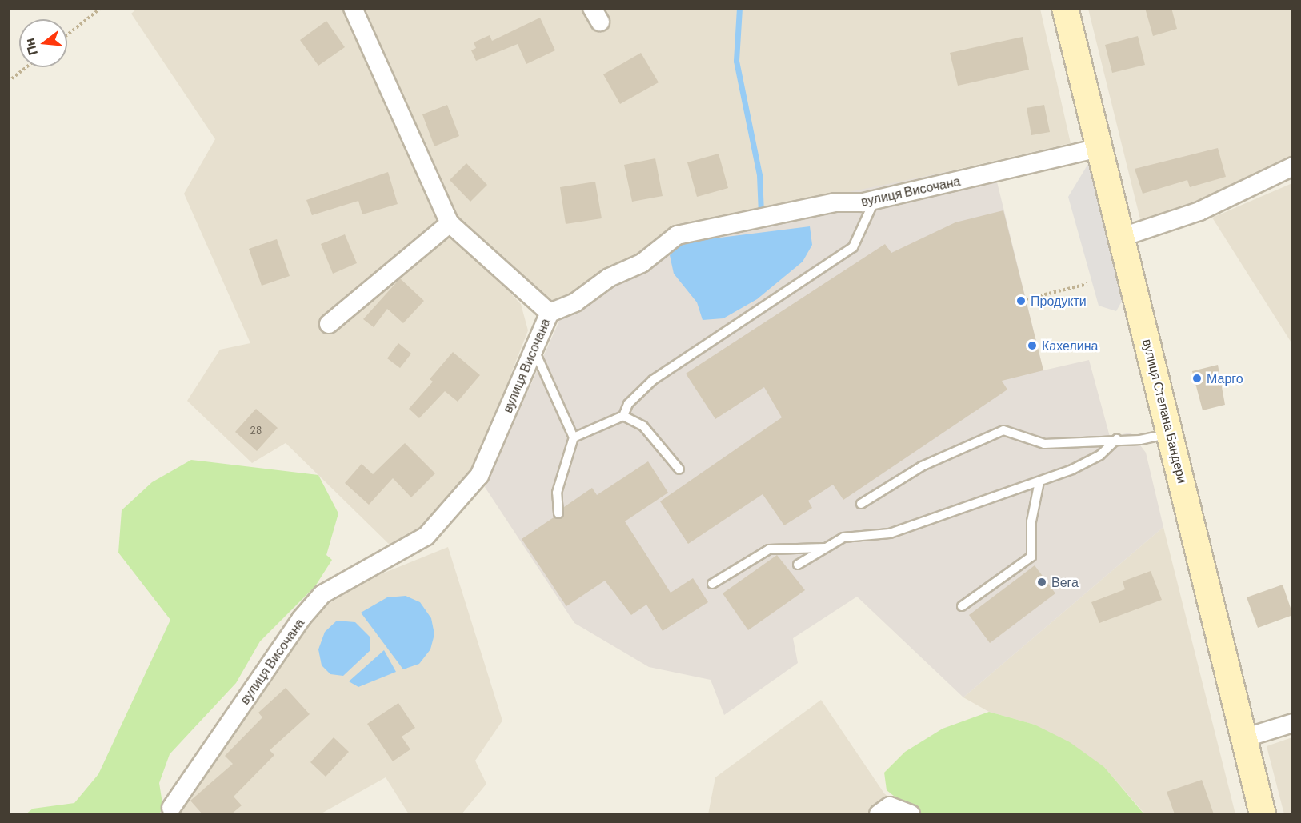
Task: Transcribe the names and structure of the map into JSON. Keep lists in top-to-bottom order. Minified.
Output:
{"streets":{"main road":["вулиця Степана Бандери"],"street":["вулиця Височана"]},"crossings":[["вулиця Височана","вулиця Степана Бандери"]],"places":["Продукти","Кахелина","Марго","Вега"],"house_numbers":["28"],"north":"left"}
